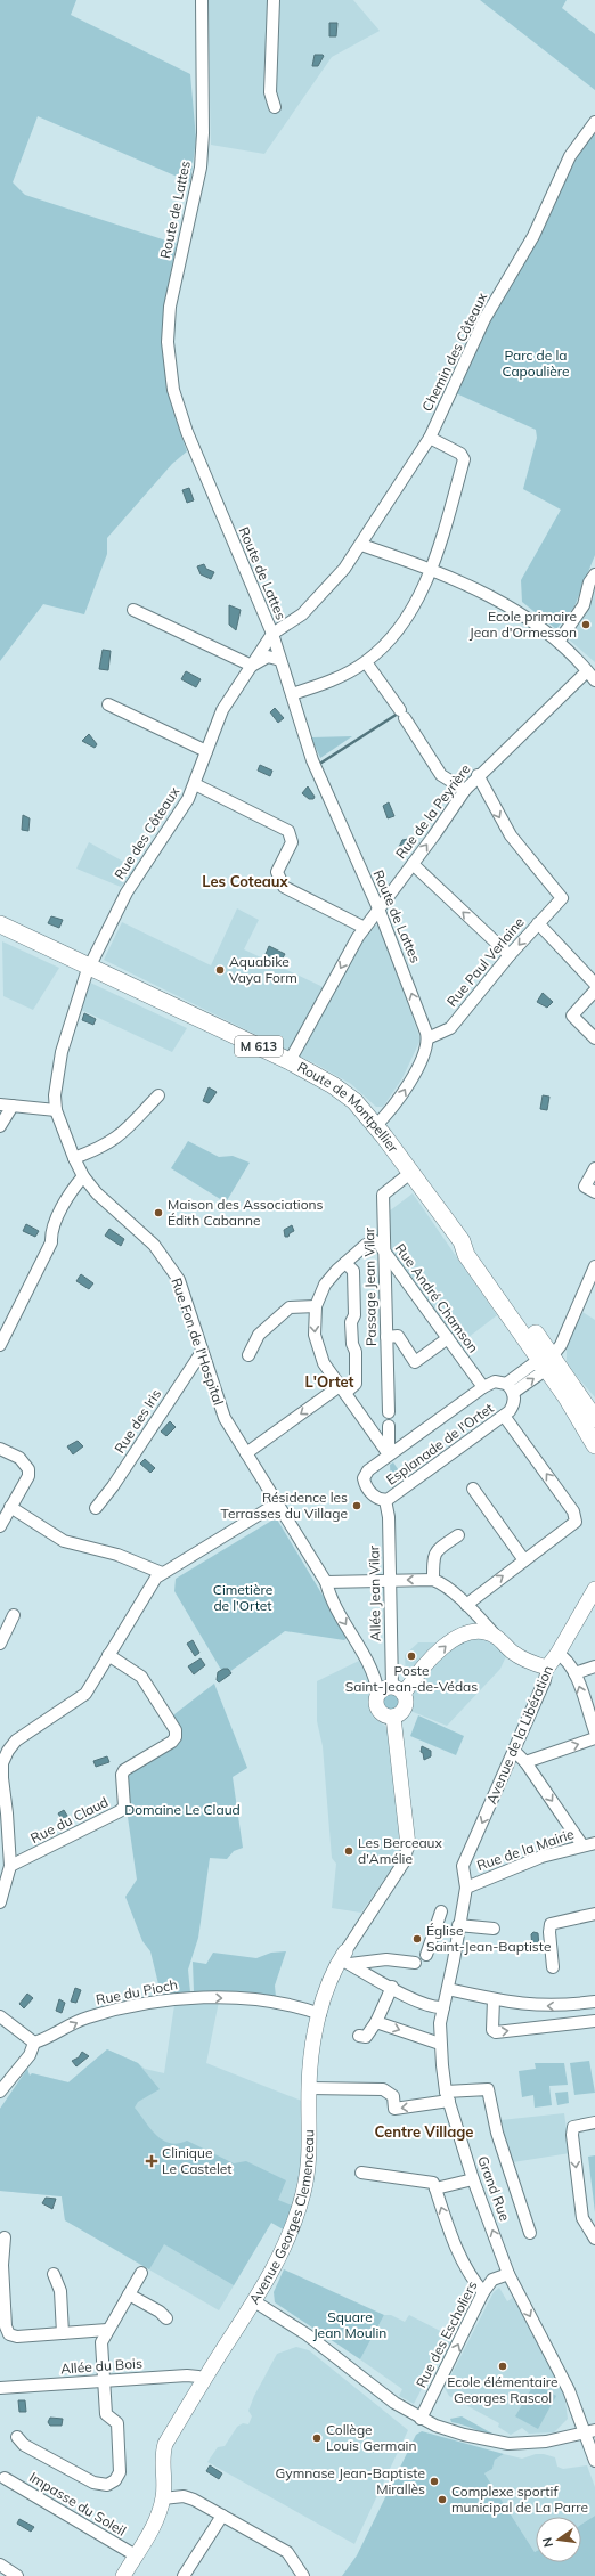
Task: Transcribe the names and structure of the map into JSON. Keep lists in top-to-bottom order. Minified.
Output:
{"streets":{"main road":["M 613","Route de Montpellier"],"street":["Route de Lattes","Chemin des Côteaux","Rue de la Peyrière","Rue des Côteaux","Rue Paul Verlaine","Passage Jean Vilar","Rue André Chamson","Rue Fon de l'Hospital","Rue des Iris","Esplanade de l'Ortet","Allée Jean Vilar","Avenue de la Libération","Rue du Claud","Rue de la Mairie","Rue du Pioch","Grand Rue","Avenue Georges Clemenceau","Rue des Escholiers","Allée du Bois","Impasse du Soleil"]},"crossings":[["Route de Lattes","Rue de la Peyrière"],["Route de Lattes","Rue des Côteaux"],["Route de Lattes","Rue Paul Verlaine"],["Chemin des Côteaux","Rue des Côteaux"],["Rue de la Peyrière","Rue Paul Verlaine"],["Rue de la Peyrière","Route de Montpellier"],["Rue des Côteaux","Route de Montpellier"],["Rue des Côteaux","Rue Fon de l'Hospital"],["Route de Montpellier","Passage Jean Vilar"],["Route de Montpellier","Rue Fon de l'Hospital"],["Route de Montpellier","Esplanade de l'Ortet"],["Passage Jean Vilar","Rue André Chamson"],["Rue André Chamson","Esplanade de l'Ortet"],["Rue Fon de l'Hospital","Rue des Iris"],["Rue Fon de l'Hospital","Allée Jean Vilar"],["Esplanade de l'Ortet","Allée Jean Vilar"],["Avenue de la Libération","Rue de la Mairie"],["Avenue de la Libération","Grand Rue"],["Rue de la Mairie","Grand Rue"],["Rue du Pioch","Avenue Georges Clemenceau"],["Grand Rue","Rue des Escholiers"],["Avenue Georges Clemenceau","Allée du Bois"],["Avenue Georges Clemenceau","Impasse du Soleil"]],"one_way":["Rue Paul Verlaine","Rue du Pioch","Rue des Escholiers"],"districts":["Les Coteaux","L'Ortet","Centre Village"],"parks":["Parc de la Capoulière","Cimetière de l'Ortet","Domaine Le Claud","Square Jean Moulin"],"places":{"other":["Ecole primaire Jean d'Ormesson","Aquabike Vaya Form","Maison des Associations Édith Cabanne","Résidence les Terrasses du Village","Poste Saint-Jean-de-Védas","Les Berceaux d'Amélie","Église Saint-Jean-Baptiste","Ecole élémentaire Georges Rascol","Collège Louis Germain","Gymnase Jean-Baptiste Mirallès","Complexe sportif municipal de La Parre"],"health":["Clinique Le Castelet"]},"north":"left"}
